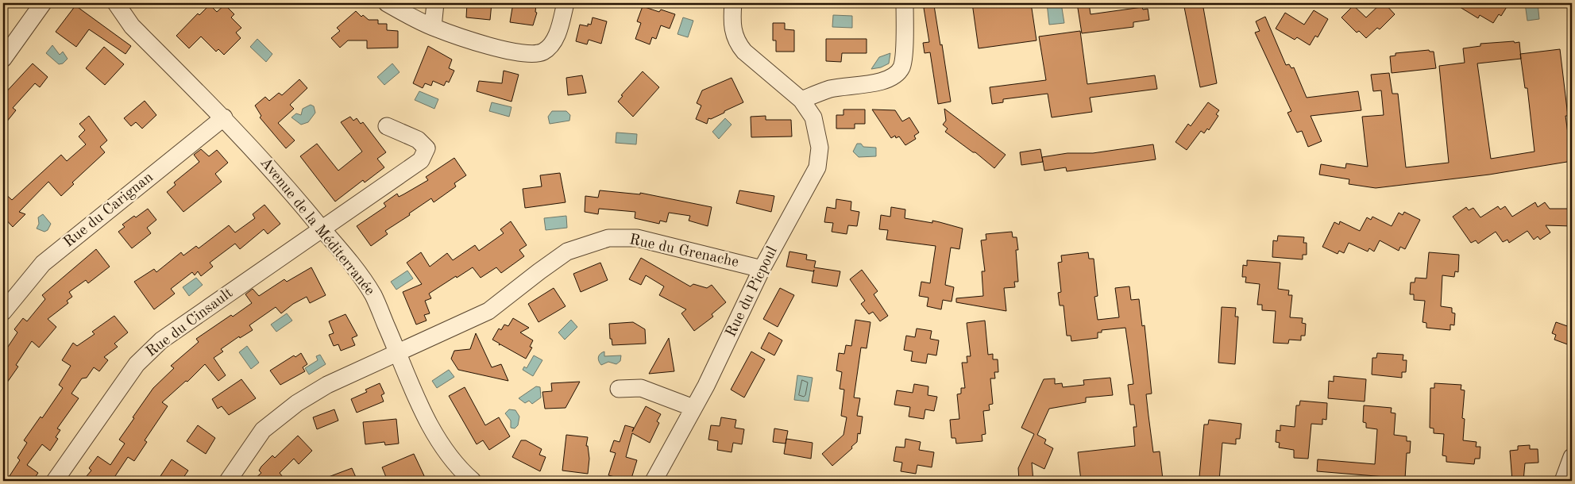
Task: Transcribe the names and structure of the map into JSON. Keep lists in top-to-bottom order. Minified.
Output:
{"streets":{"street":["Rue du Carignan","Avenue de la Méditerranée","Rue du Grenache","Rue du Picpoul","Rue du Cinsault"]},"crossings":[["Rue du Carignan","Avenue de la Méditerranée"],["Avenue de la Méditerranée","Rue du Grenache"],["Avenue de la Méditerranée","Rue du Cinsault"],["Rue du Grenache","Rue du Picpoul"]]}
